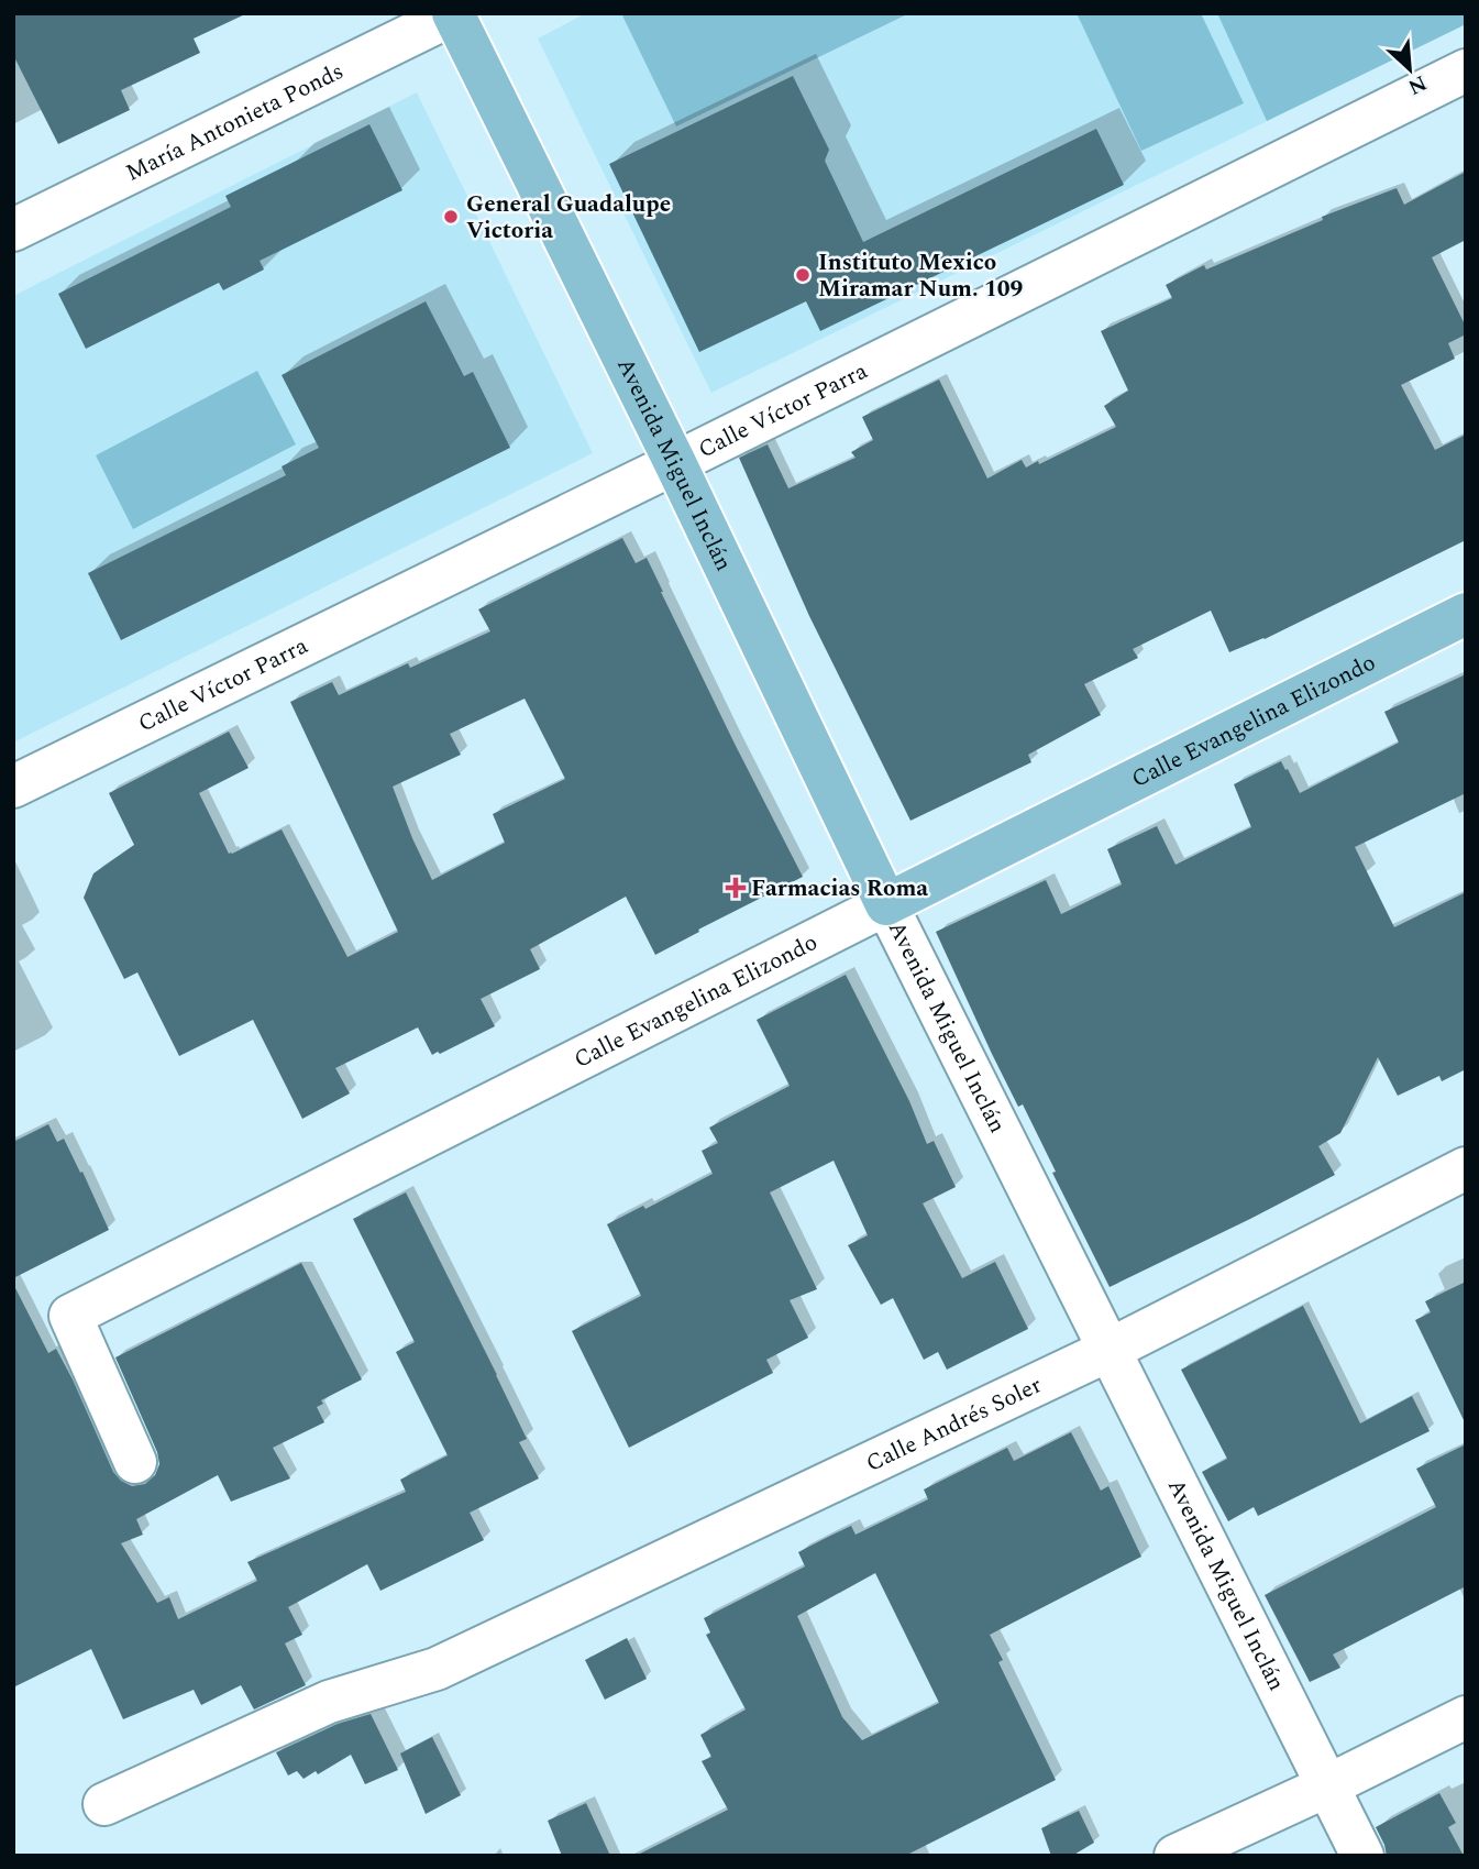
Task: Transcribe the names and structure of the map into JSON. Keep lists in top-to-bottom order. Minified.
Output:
{"streets":{"main road":["Avenida Miguel Inclán","Calle Evangelina Elizondo"],"street":["María Antonieta Ponds","Calle Víctor Parra","Calle Andrés Soler"]},"crossings":[["María Antonieta Ponds","Avenida Miguel Inclán"],["Calle Víctor Parra","Avenida Miguel Inclán"],["Avenida Miguel Inclán","Calle Evangelina Elizondo"],["Avenida Miguel Inclán","Calle Andrés Soler"]],"places":{"other":["General Guadalupe Victoria","Instituto Mexico Miramar Num. 109"],"health":["Farmacias Roma"]},"north":"bottom right"}
